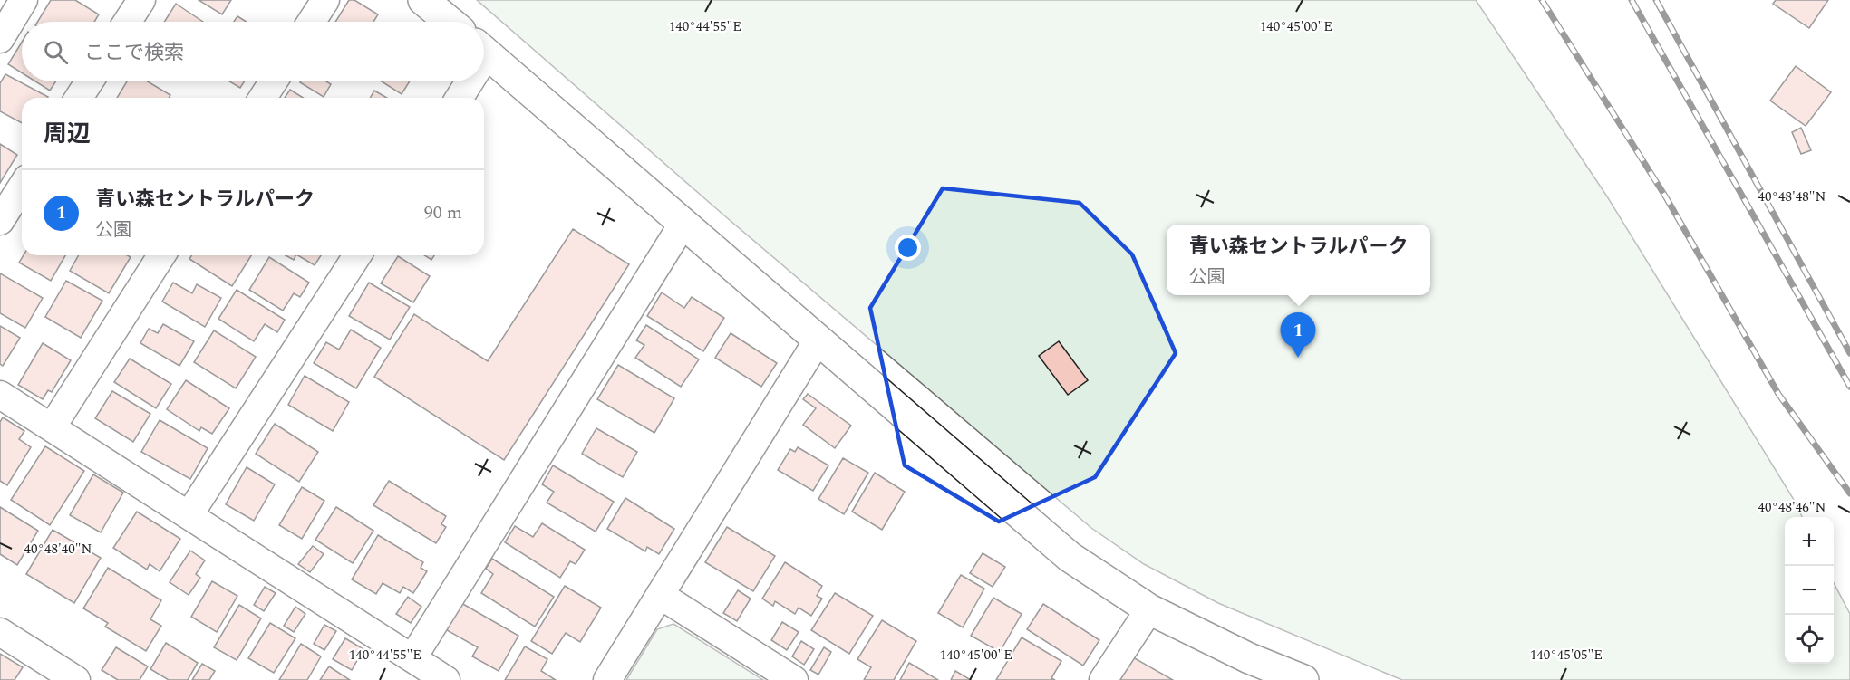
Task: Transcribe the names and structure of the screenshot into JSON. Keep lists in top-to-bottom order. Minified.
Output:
{"page":{"search":"ここで検索","heading":"周辺","list":[{"mark":"1","name":"青い森セントラルパーク","note":"公園","value":"90 m"}],"popup":["青い森セントラルパーク","公園"],"pins":"1","map_buttons":["+","−"]},"coordinates":["140°44'55\"E","140°45'00\"E","40°48'48\"N","40°48'46\"N","40°48'40\"N","140°45'05\"E"]}
